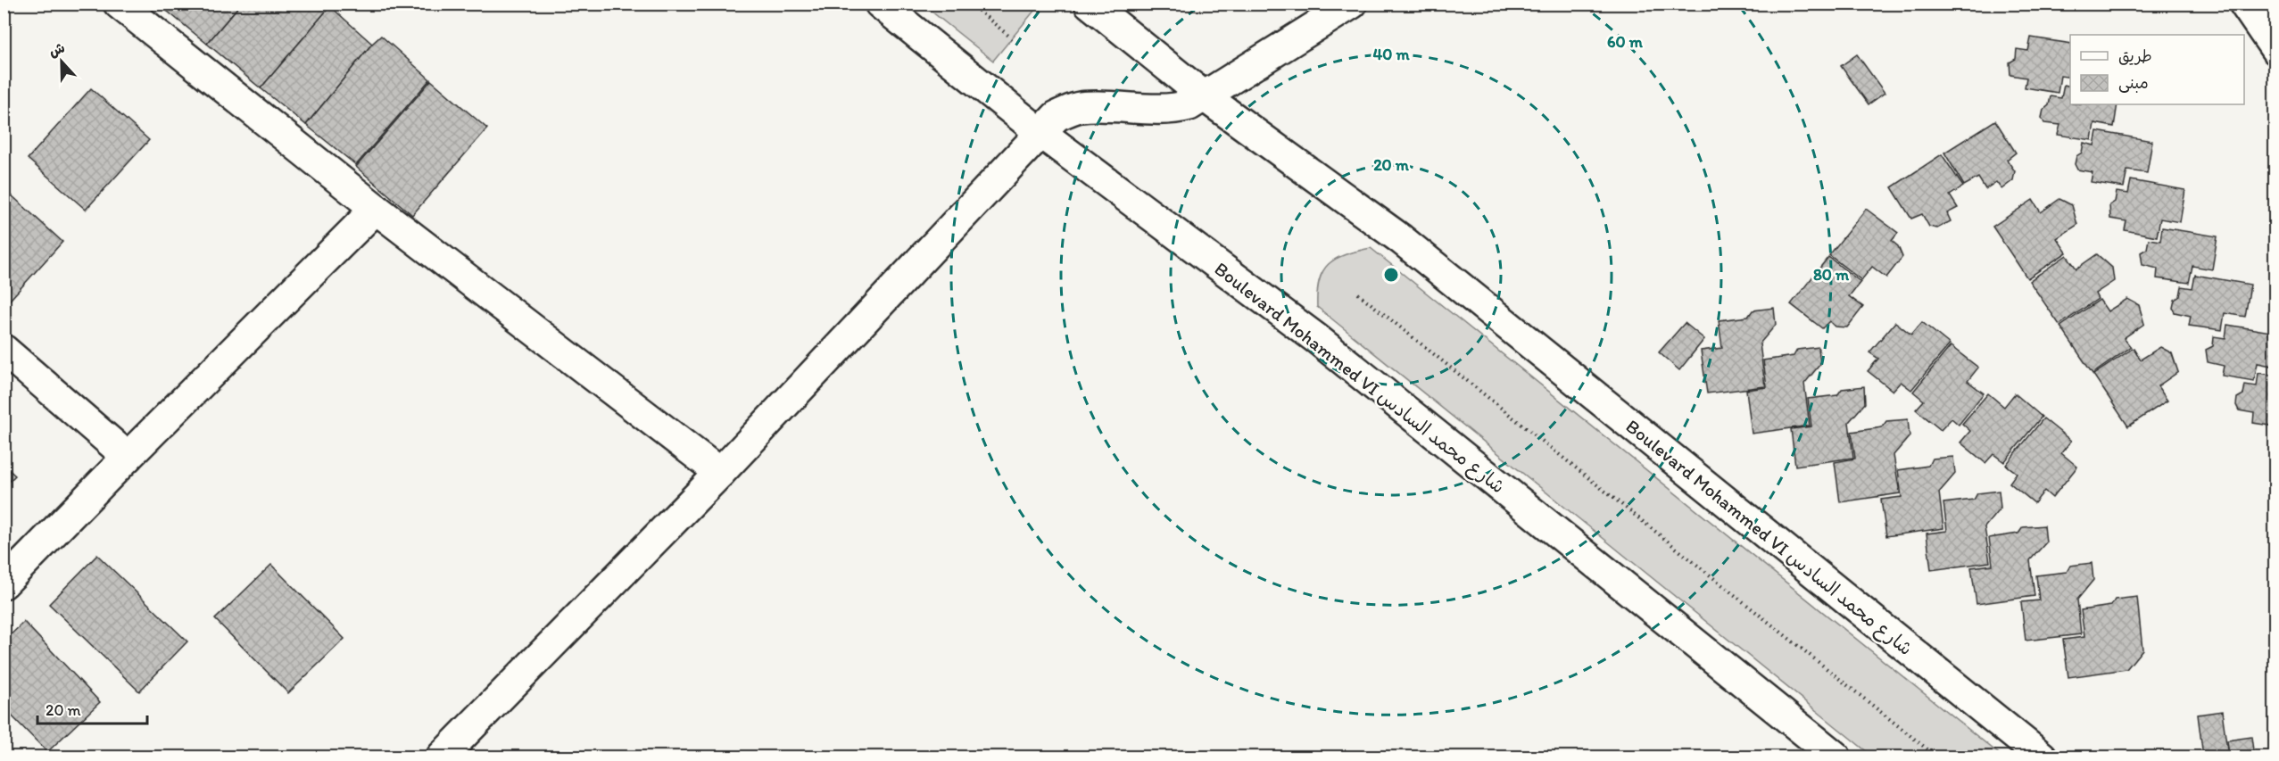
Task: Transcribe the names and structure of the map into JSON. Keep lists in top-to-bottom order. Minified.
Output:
{"streets":{"street":["Boulevard Mohammed VI شارع محمد السادس"]},"legend":["طريق","مبنى"],"scale_bar":"20 m","north":"top","rings":["60 m","40 m","20 m","80 m"]}
